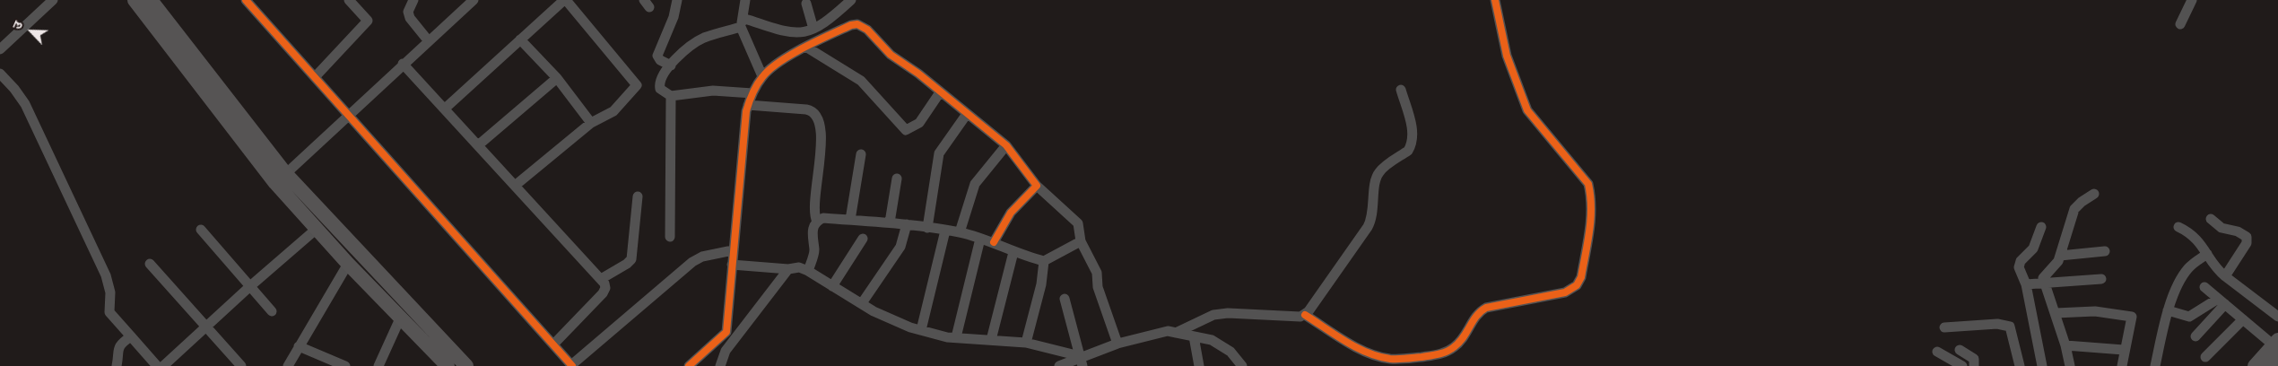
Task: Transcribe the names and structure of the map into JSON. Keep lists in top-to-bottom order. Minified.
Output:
{"north":"top left"}
